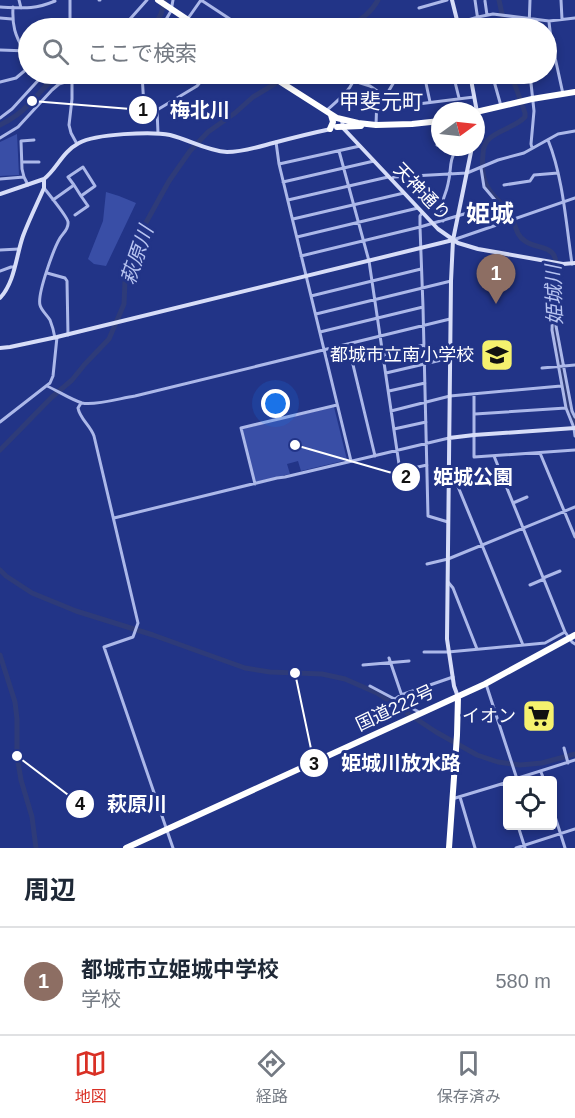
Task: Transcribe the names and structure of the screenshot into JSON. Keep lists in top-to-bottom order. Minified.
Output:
{"streets":{"highway":["国道222号"],"street":["天神通り"]},"districts":["甲斐元町","姫城"],"water":["萩原川","姫城川"],"places":{"other":["梅北川","姫城公園","姫城川放水路","萩原川"],"school or university":["都城市立南小学校"],"supermarket":["イオン"]},"north":"right","page":{"search":"ここで検索","pins":"1","heading":"周辺","list":[{"mark":"1","name":"都城市立姫城中学校","note":"学校","value":"580 m"}],"nav":["地図","経路","保存済み"]}}
